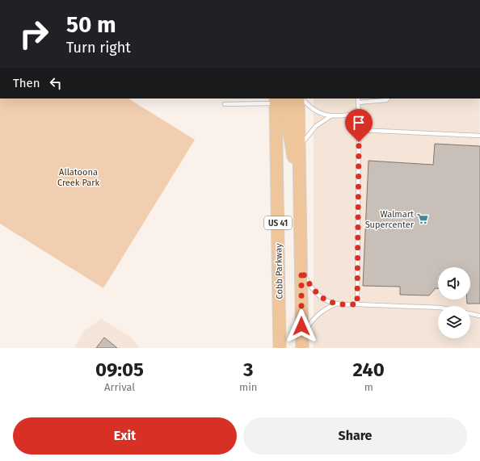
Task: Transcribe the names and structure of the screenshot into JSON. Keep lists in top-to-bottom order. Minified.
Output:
{"streets":{"main road":["US 41","Cobb Parkway"]},"parks":["Allatoona Creek Park"],"places":{"supermarket":["Walmart Supercenter"]},"page":{"turn":["50 m","Turn right"],"then":"Then","eta":["09:05","Arrival","3","min","240","m"],"buttons":["Exit","Share"]}}
